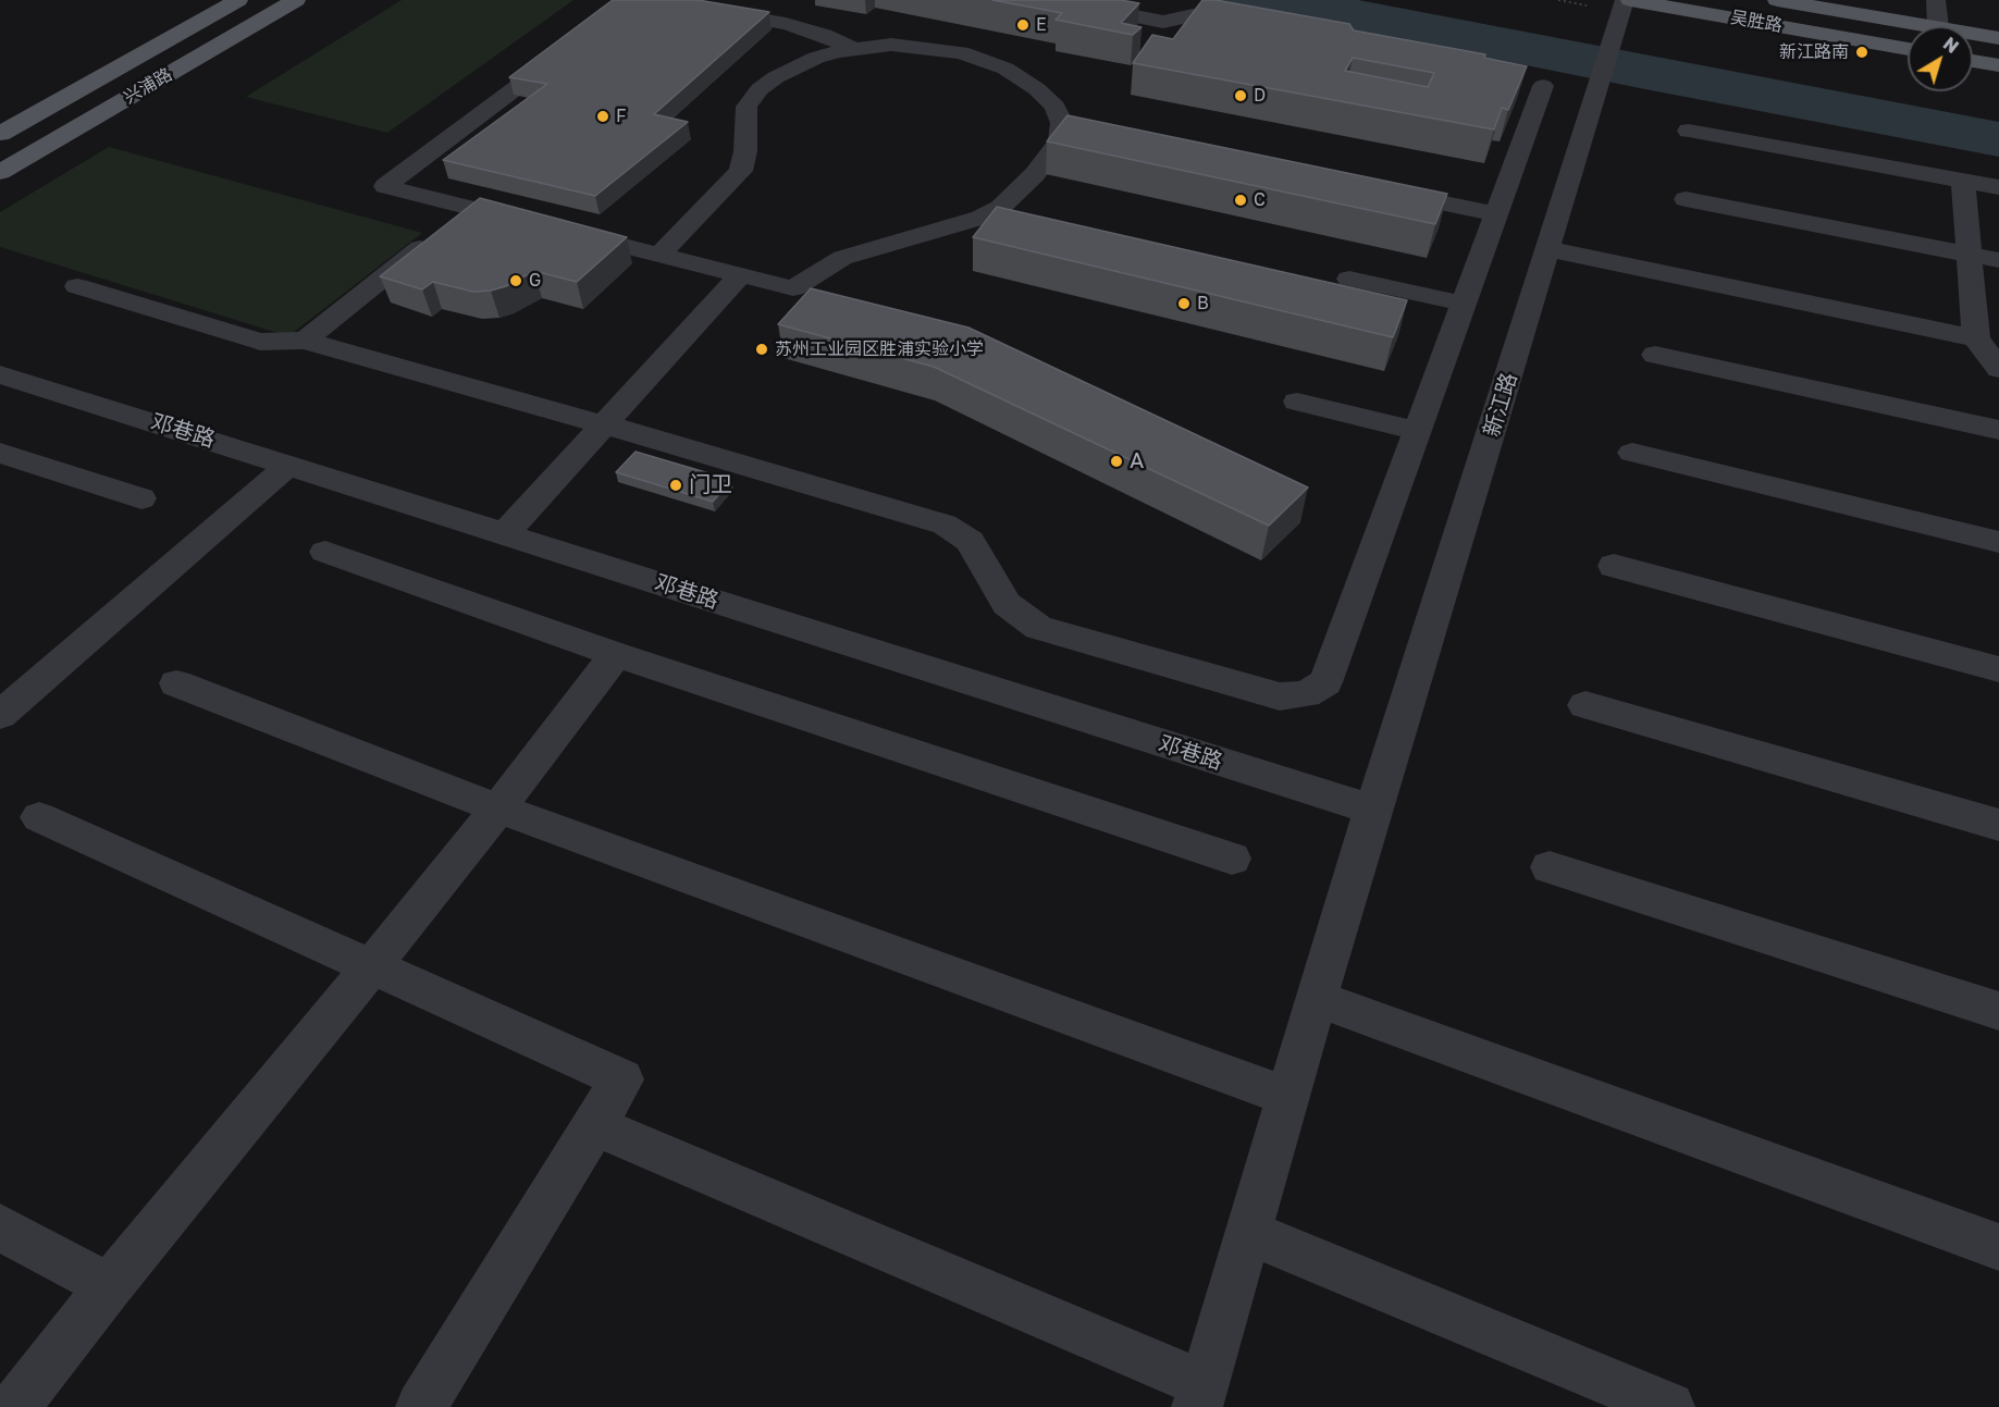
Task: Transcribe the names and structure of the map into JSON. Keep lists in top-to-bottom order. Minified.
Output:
{"streets":{"main road":["吴胜路","兴浦路"],"street":["新江路","邓巷路"]},"crossings":[["新江路","邓巷路"]],"places":["E","新江路南","D","F","C","G","B","苏州工业园区胜浦实验小学","A","门卫"],"north":"top right"}
